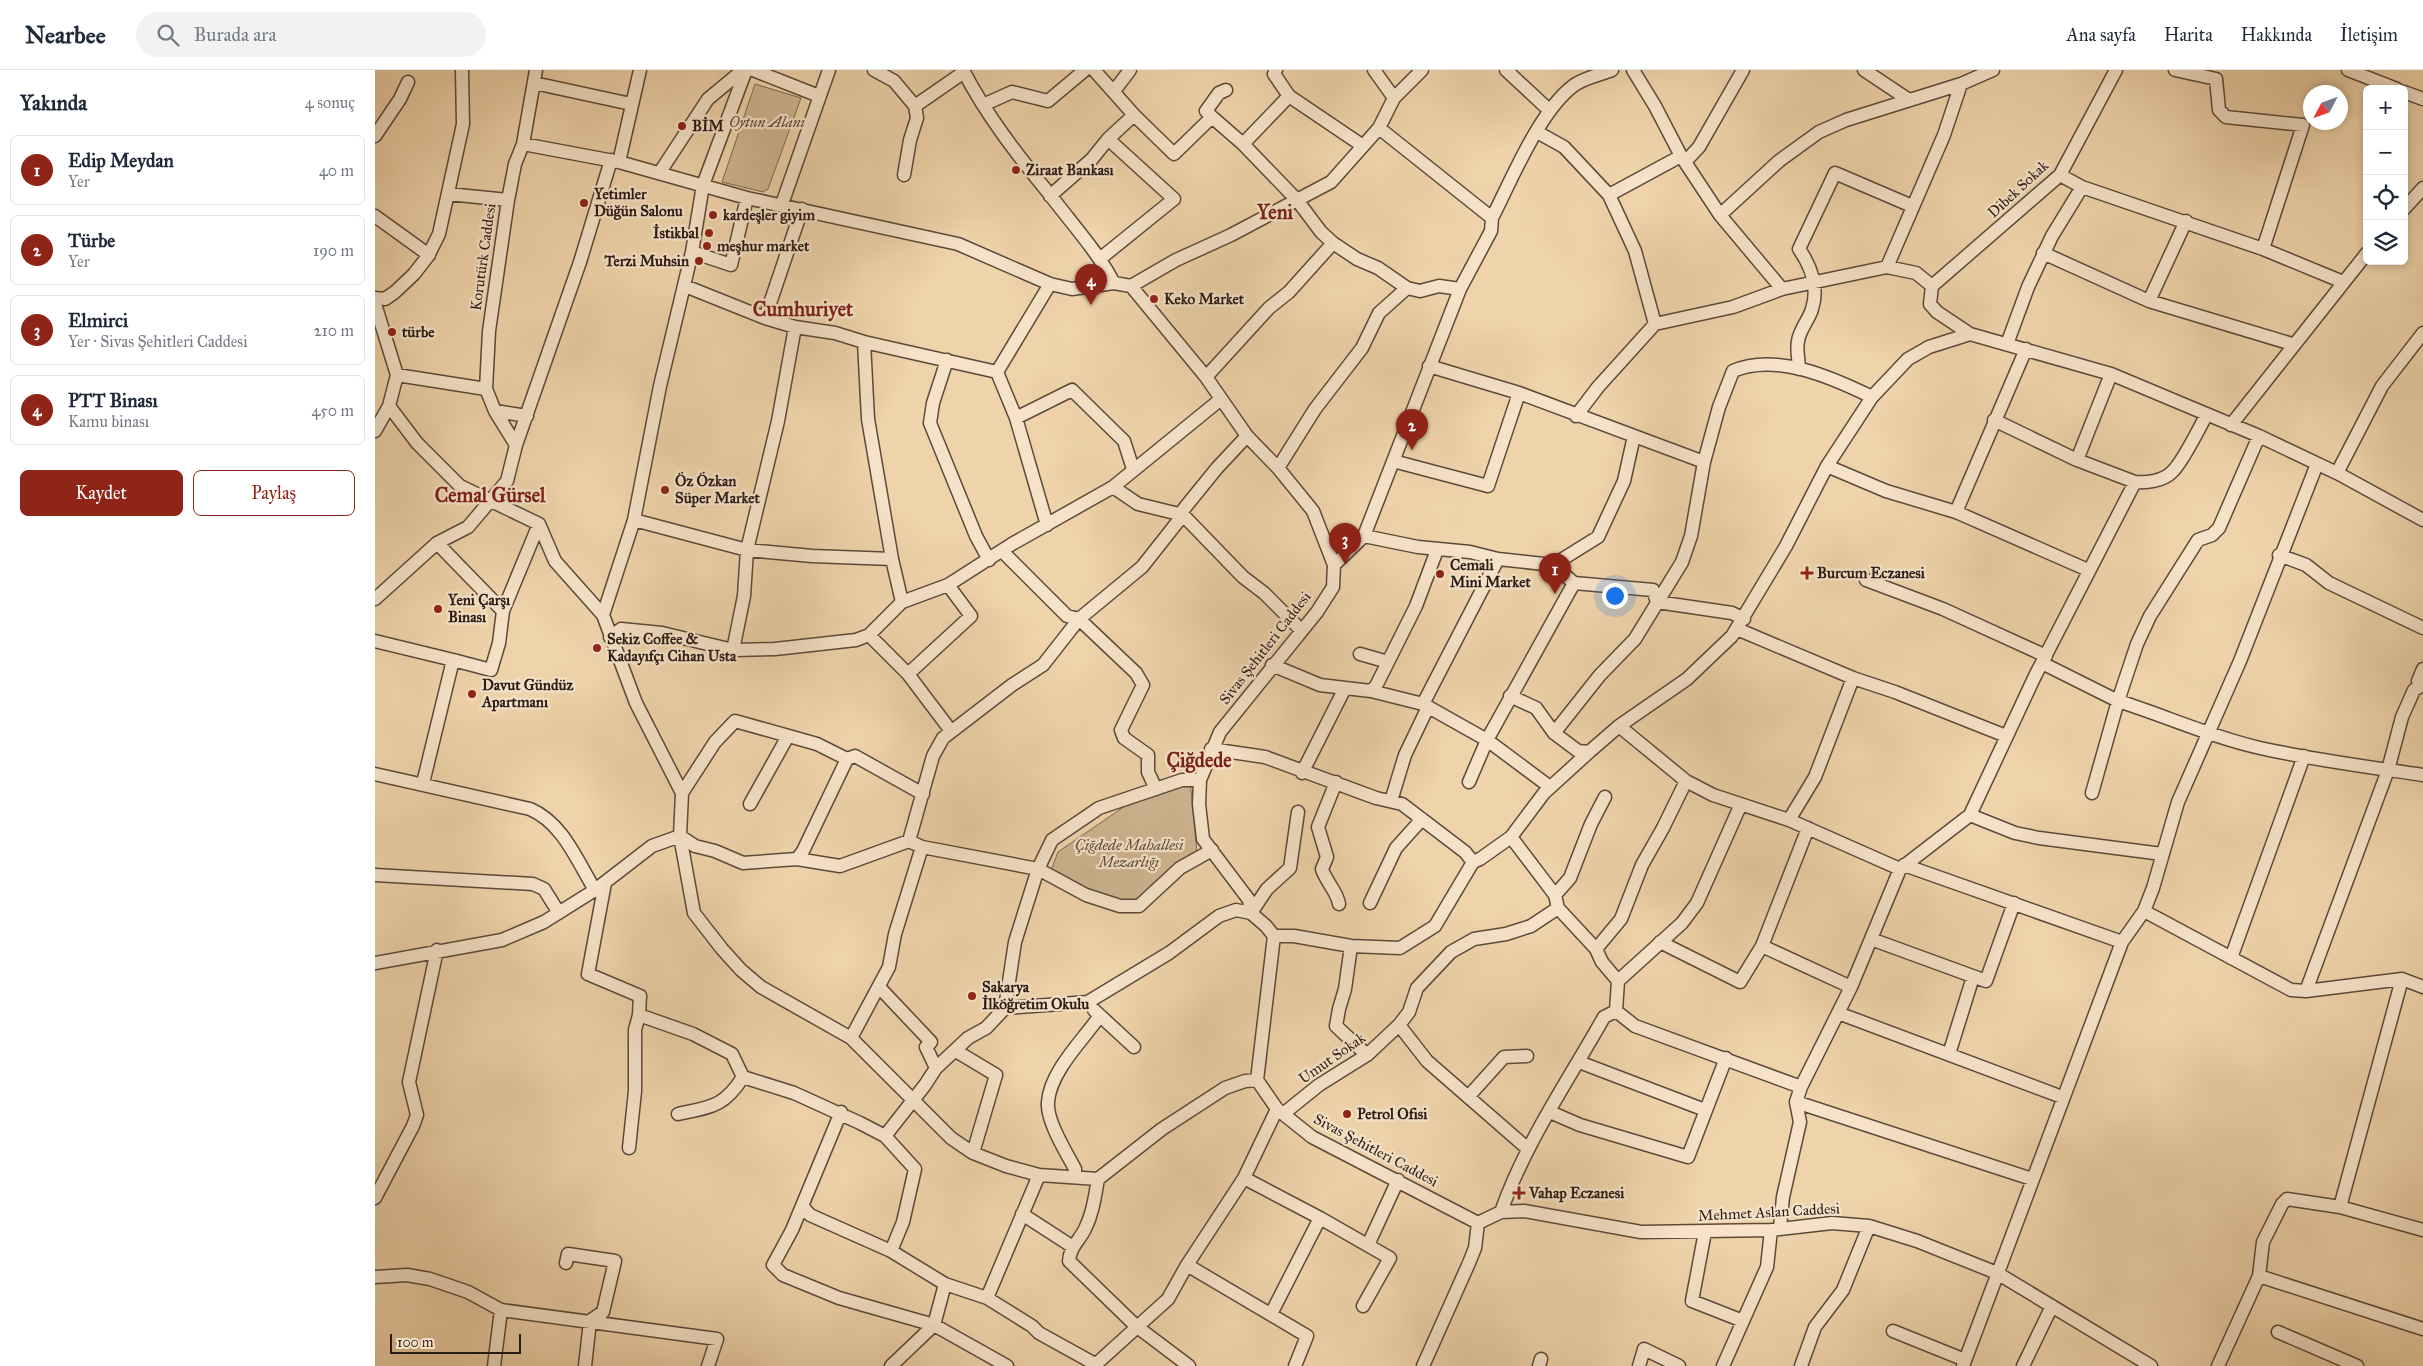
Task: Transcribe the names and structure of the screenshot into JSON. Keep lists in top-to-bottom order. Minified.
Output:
{"streets":{"street":["Dibek Sokak","Korutürk Caddesi","Sivas Şehitleri Caddesi","Umut Sokak","Mehmet Aslan Caddesi"]},"crossings":[["Sivas Şehitleri Caddesi","Umut Sokak"],["Sivas Şehitleri Caddesi","Mehmet Aslan Caddesi"]],"districts":["Yeni","Cumhuriyet","Cemal Gürsel","Çiğdede"],"parks":["Oytun Alanı","Çiğdede Mahallesi Mezarlığı"],"places":{"other":["BİM","Ziraat Bankası","Yetimler Düğün Salonu","kardeşler giyim","İstikbal","meşhur market","Terzi Muhsin","Keko Market","türbe","Öz Özkan Süper Market","Cemali Mini Market","Yeni Çarşı Binası","Sekiz Coffee & Kadayıfçı Cihan Usta","Davut Gündüz Apartmanı","Sakarya İlköğretim Okulu","Petrol Ofisi"],"health":["Burcum Eczanesi","Vahap Eczanesi"]},"scale_bar":"100 m","north":"bottom left","page":{"header":"Nearbee","search":"Burada ara","nav":["Ana sayfa","Harita","Hakkında","İletişim"],"heading":["Yakında","4 sonuç"],"map_buttons":["+","−"],"list":[{"mark":"1","name":"Edip Meydan","note":"Yer","value":"40 m"},{"mark":"2","name":"Türbe","note":"Yer","value":"190 m"},{"mark":"3","name":"Elmirci","note":"Yer · Sivas Şehitleri Caddesi","value":"210 m"},{"mark":"4","name":"PTT Binası","note":"Kamu binası","value":"450 m"}],"pins":["4","2","3","1"],"buttons":["Kaydet","Paylaş"],"scale":"100 m"}}
